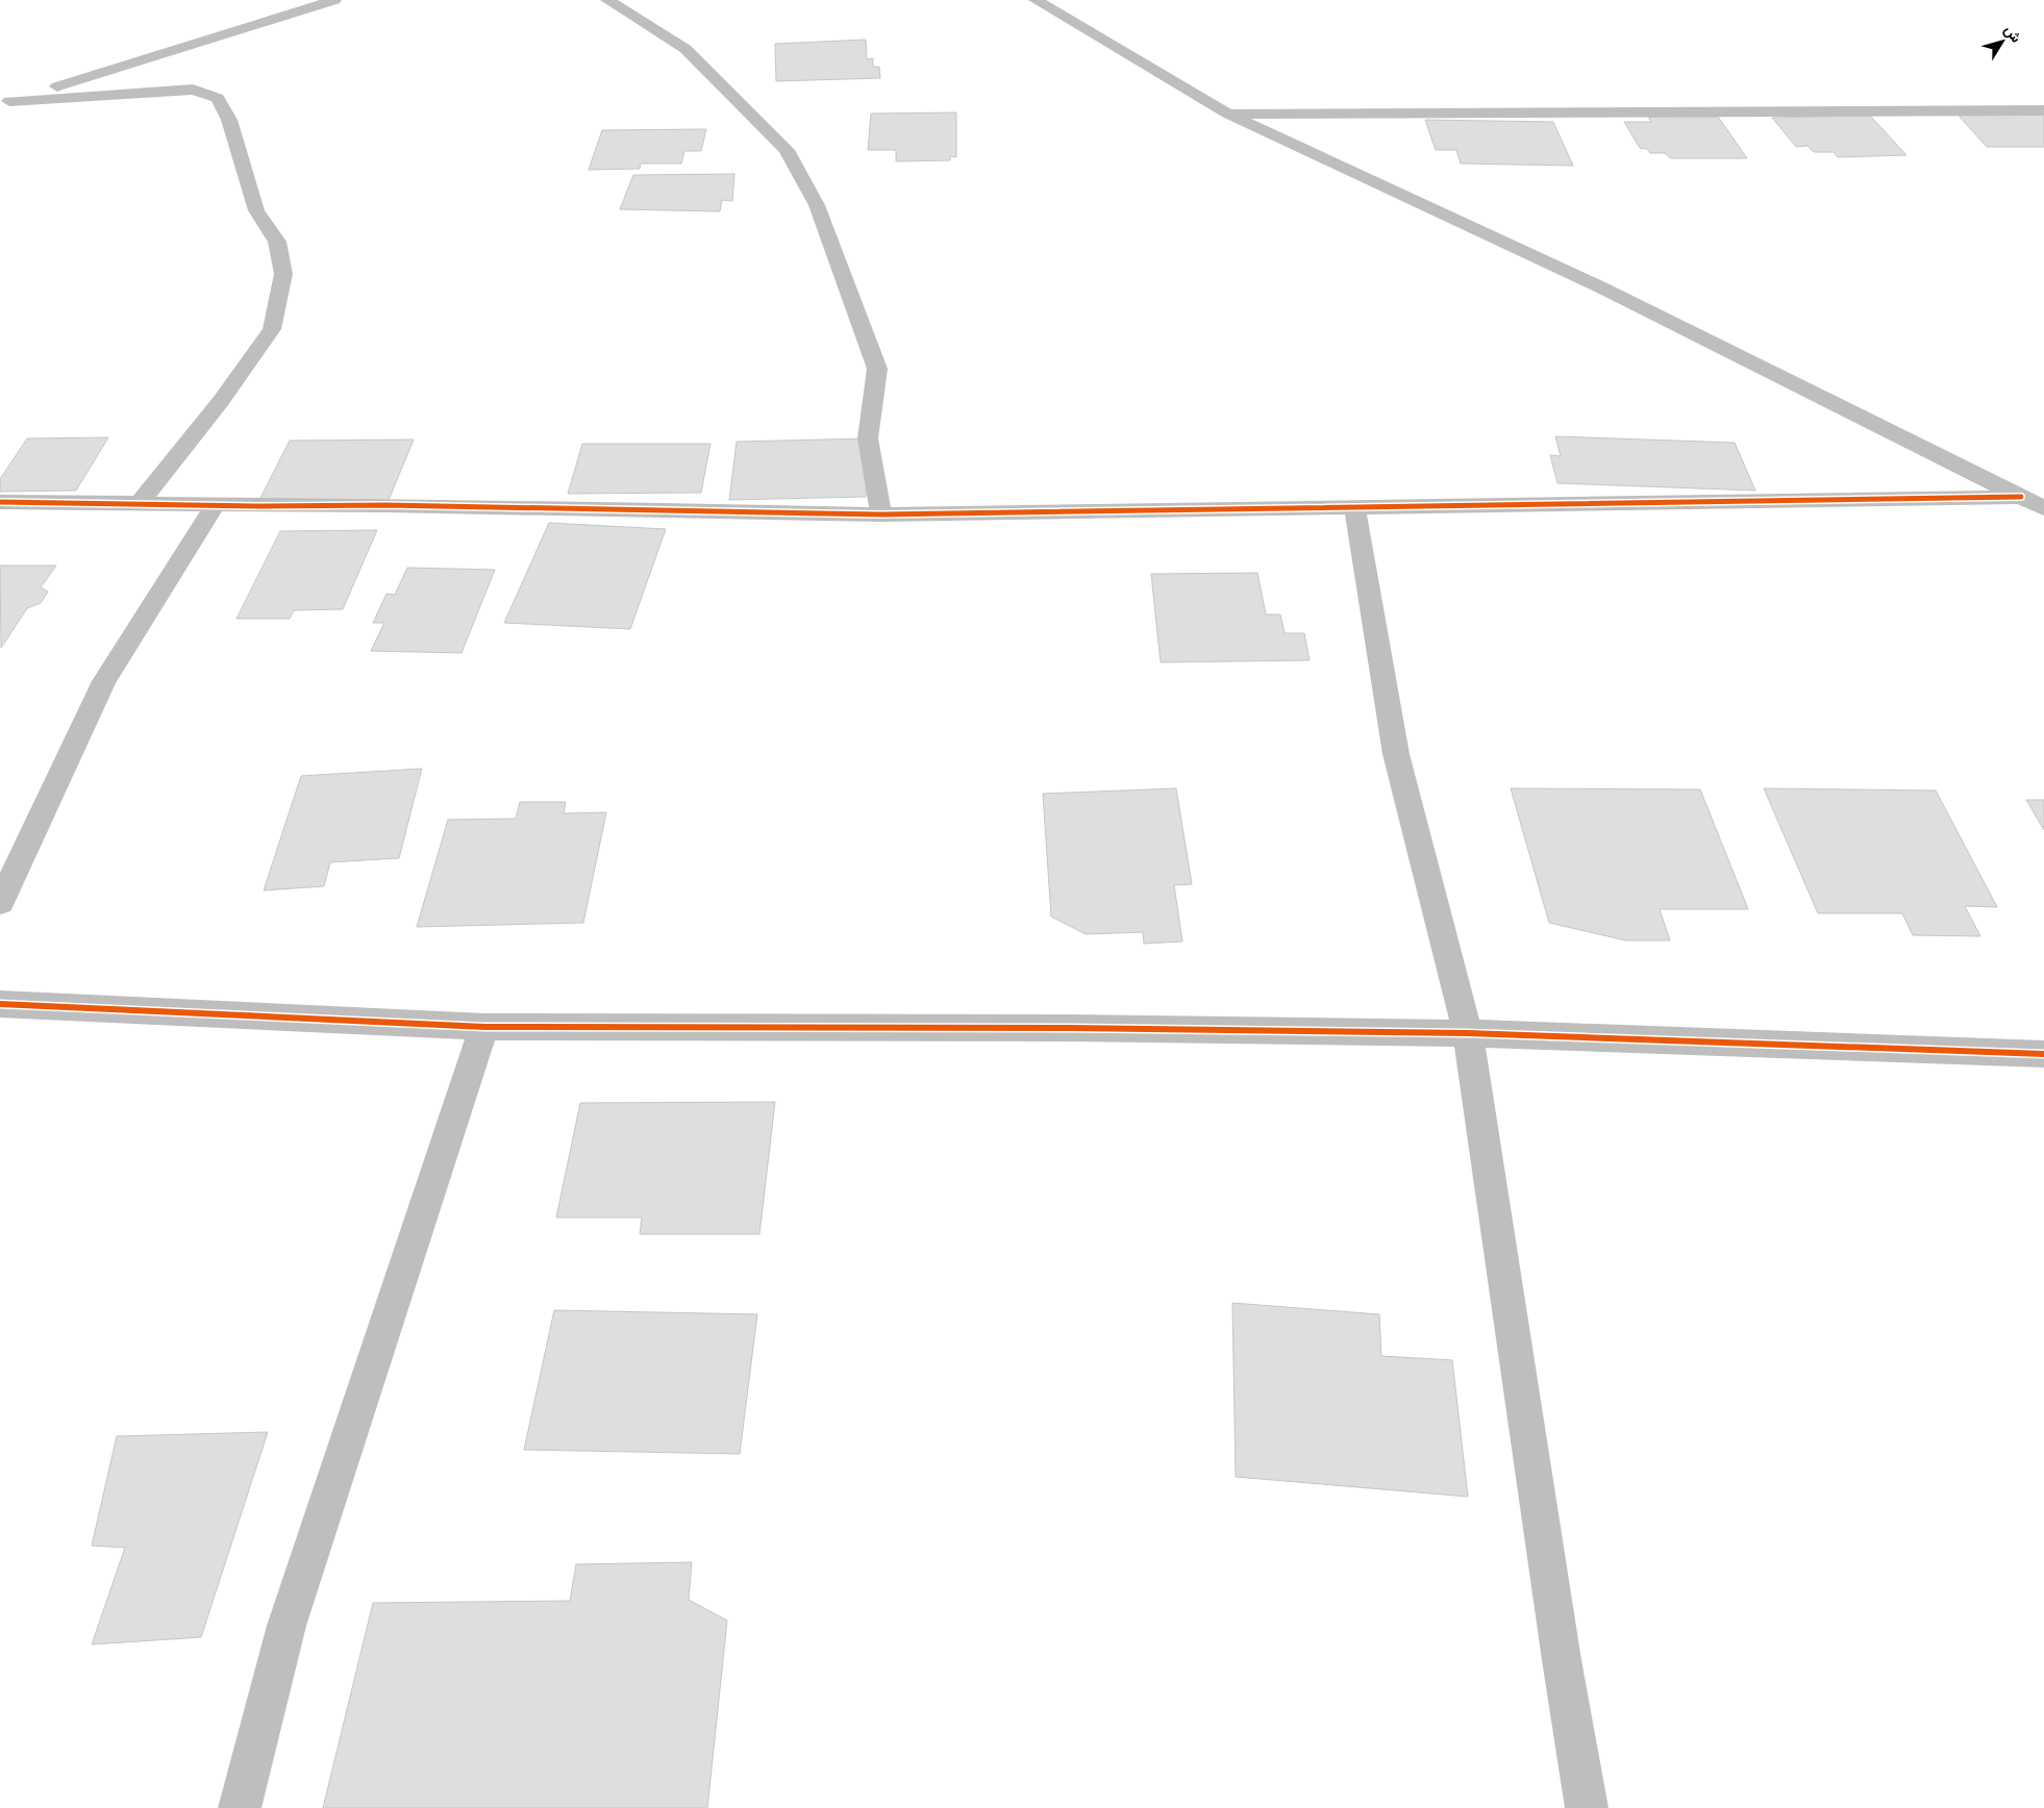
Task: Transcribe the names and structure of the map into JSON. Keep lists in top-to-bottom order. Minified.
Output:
{"north":"top right"}
